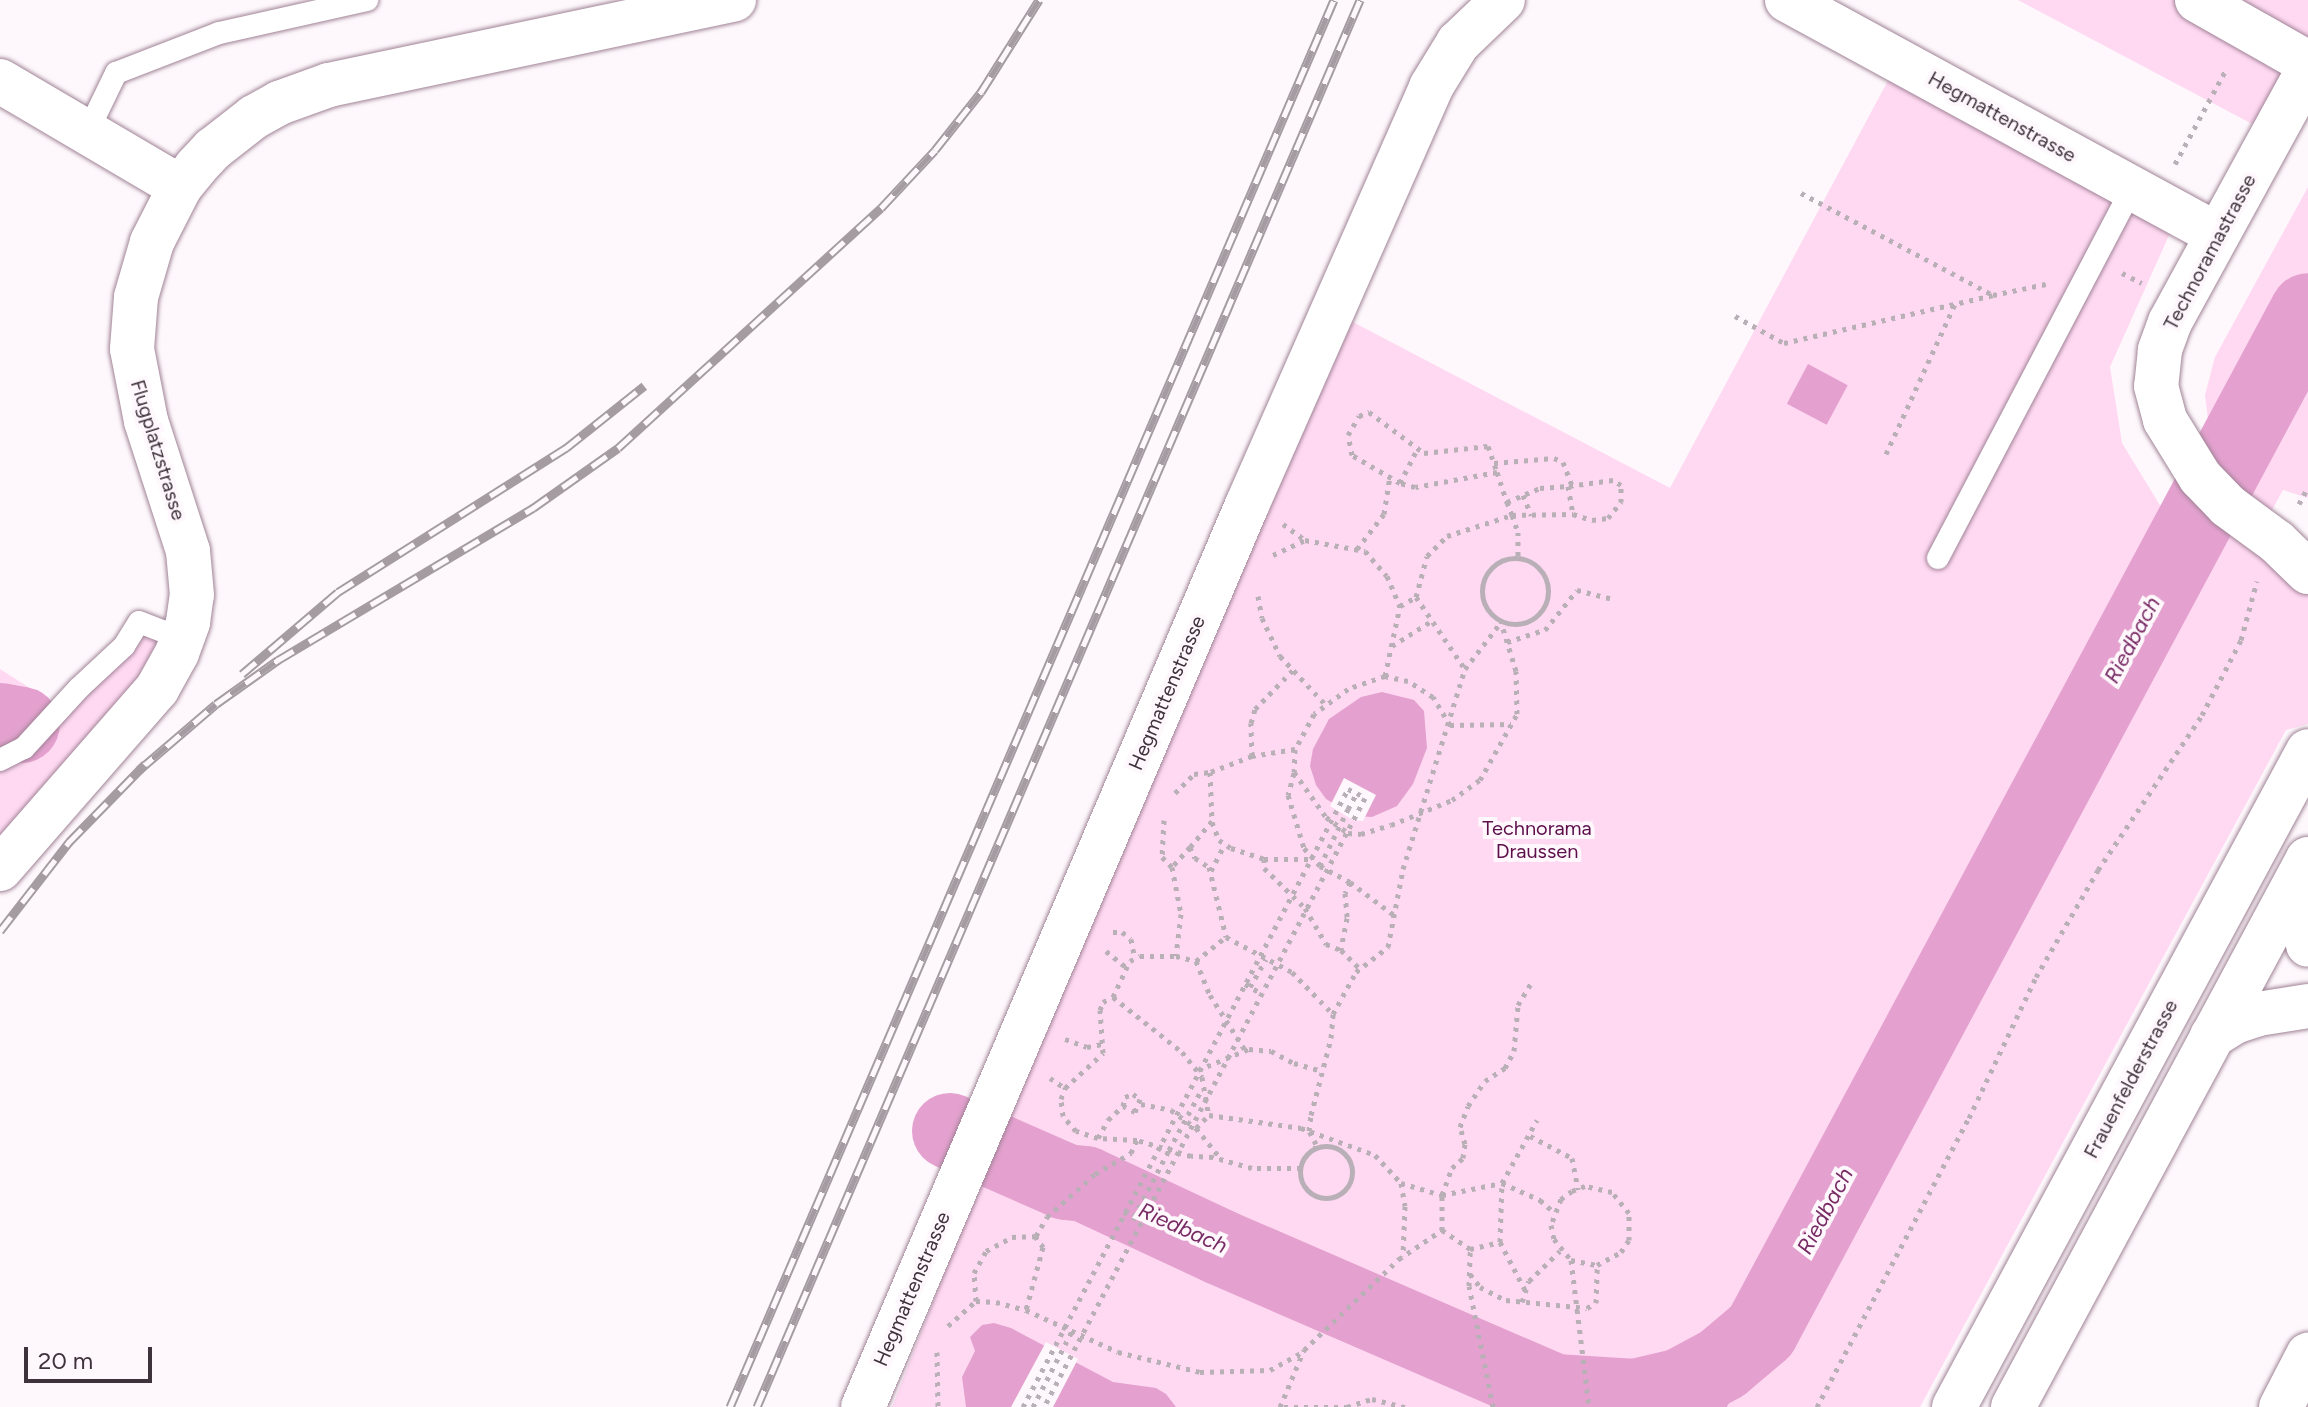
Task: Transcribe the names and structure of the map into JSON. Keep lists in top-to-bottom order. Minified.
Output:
{"streets":{"street":["Hegmattenstrasse","Technoramastrasse","Flugplatzstrasse","Frauenfelderstrasse"]},"crossings":[["Hegmattenstrasse","Technoramastrasse"]],"water":["Riedbach"],"parks":["Technorama Draussen"],"scale_bar":"20 m"}
